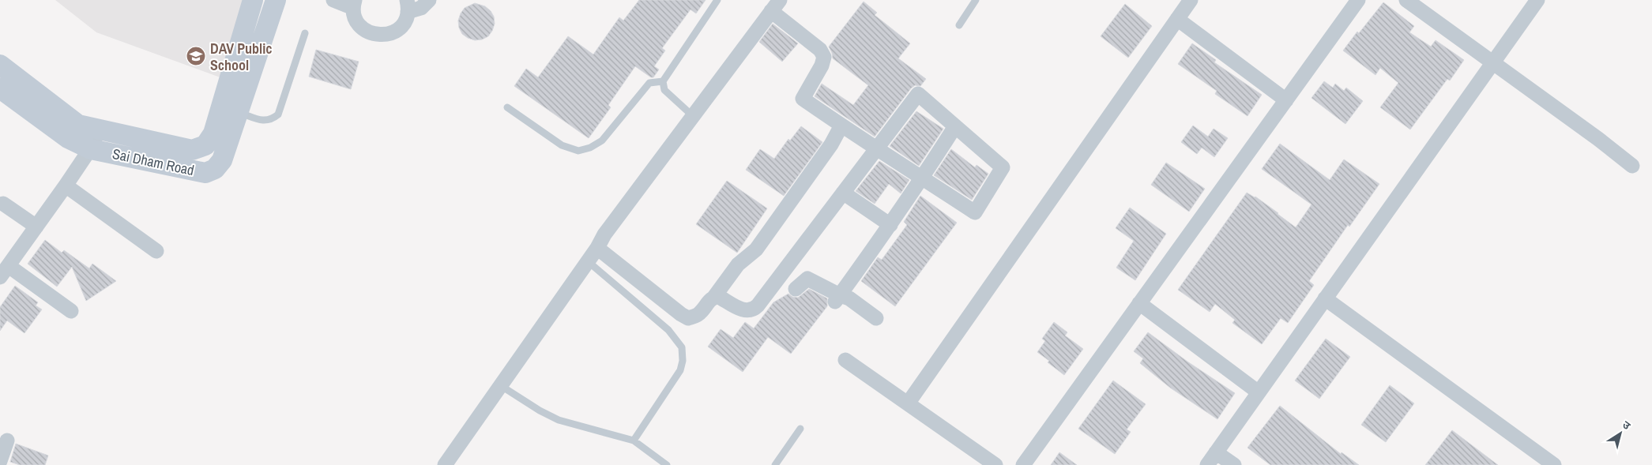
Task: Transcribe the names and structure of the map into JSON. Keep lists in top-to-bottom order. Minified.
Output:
{"streets":{"street":["Sai Dham Road"]},"places":{"school or university":["DAV Public School"]},"north":"top right"}
